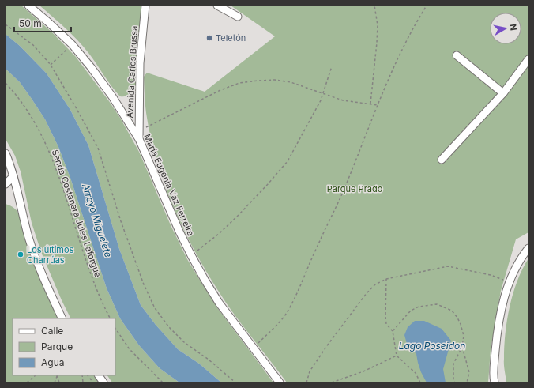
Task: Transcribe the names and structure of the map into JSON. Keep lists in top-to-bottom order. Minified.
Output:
{"streets":{"street":["Avenida Carlos Brussa","María Eugenia Vaz Ferreira"],"path":["Senda Costanera Jules Laforgue"]},"crossings":[["Avenida Carlos Brussa","María Eugenia Vaz Ferreira"]],"water":["Arroyo Miguelete","Lago Poseidon"],"parks":["Parque Prado"],"places":["Teletón","Los últimos Charrúas"],"legend":["Calle","Parque","Agua"],"scale_bar":"50 m","north":"right"}
